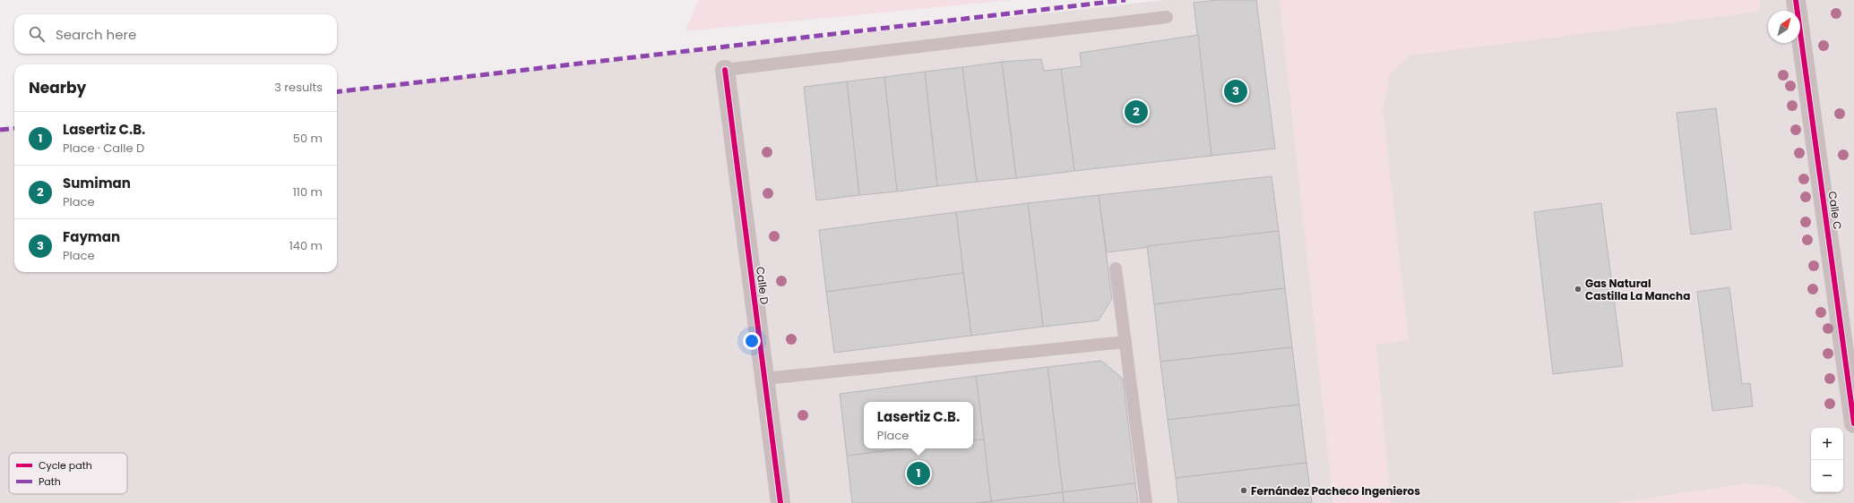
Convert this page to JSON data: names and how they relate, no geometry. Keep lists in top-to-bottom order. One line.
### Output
{"streets":{"street":["Calle C","Calle D"]},"places":["Gas Natural Castilla La Mancha","Fernández Pacheco Ingenieros"],"legend":["Cycle path","Path"],"north":"top right","page":{"search":"Search here","heading":["Nearby","3 results"],"pins":["3","2","1"],"list":[{"mark":"1","name":"Lasertiz C.B.","note":"Place · Calle D","value":"50 m"},{"mark":"2","name":"Sumiman","note":"Place","value":"110 m"},{"mark":"3","name":"Fayman","note":"Place","value":"140 m"}],"popup":["Lasertiz C.B.","Place"],"map_buttons":["+","−"]}}
